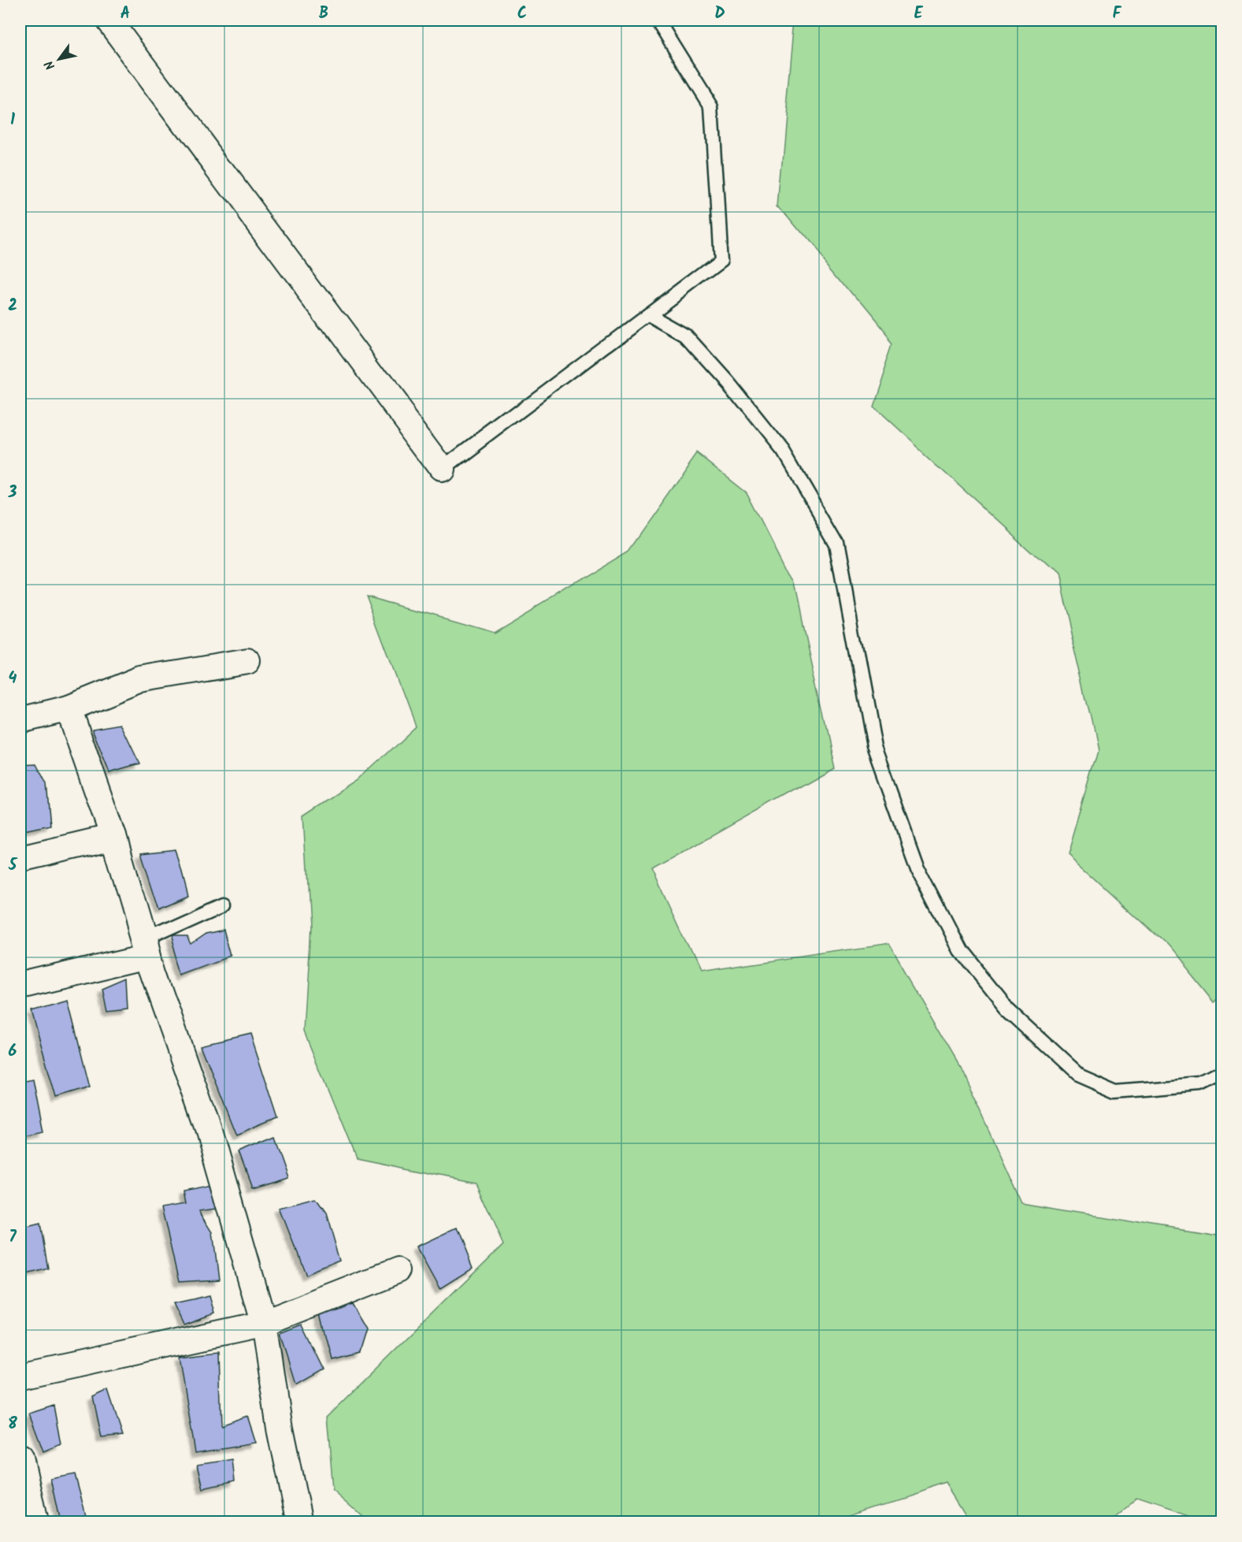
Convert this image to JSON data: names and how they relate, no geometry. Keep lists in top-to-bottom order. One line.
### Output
{"north":"bottom left","grid":{"columns":["A","B","C","D","E","F"],"rows":["1","2","3","4","5","6","7","8"]}}
